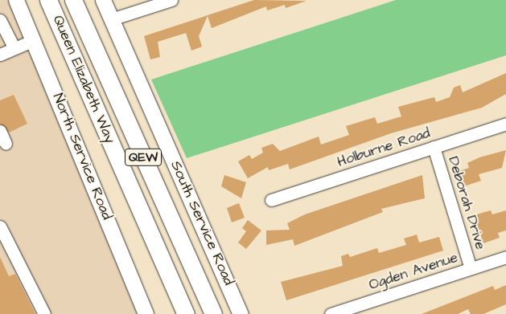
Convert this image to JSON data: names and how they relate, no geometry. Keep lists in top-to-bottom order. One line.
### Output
{"streets":{"highway":["Queen Elizabeth Way","QEW"],"main road":["North Service Road","South Service Road"],"street":["Holburne Road","Deborah Drive","Ogden Avenue"]},"crossings":[["Holburne Road","Deborah Drive"],["Deborah Drive","Ogden Avenue"]]}
